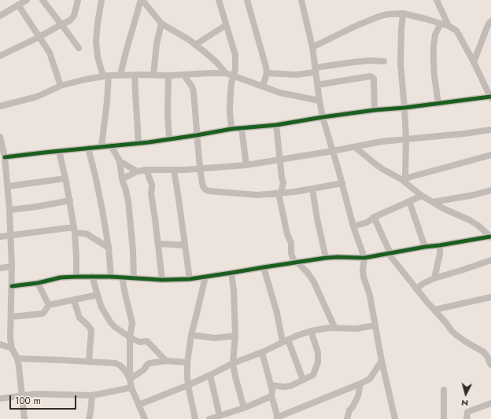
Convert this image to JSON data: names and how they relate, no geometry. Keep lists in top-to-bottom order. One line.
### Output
{"scale_bar":"100 m","north":"bottom"}
